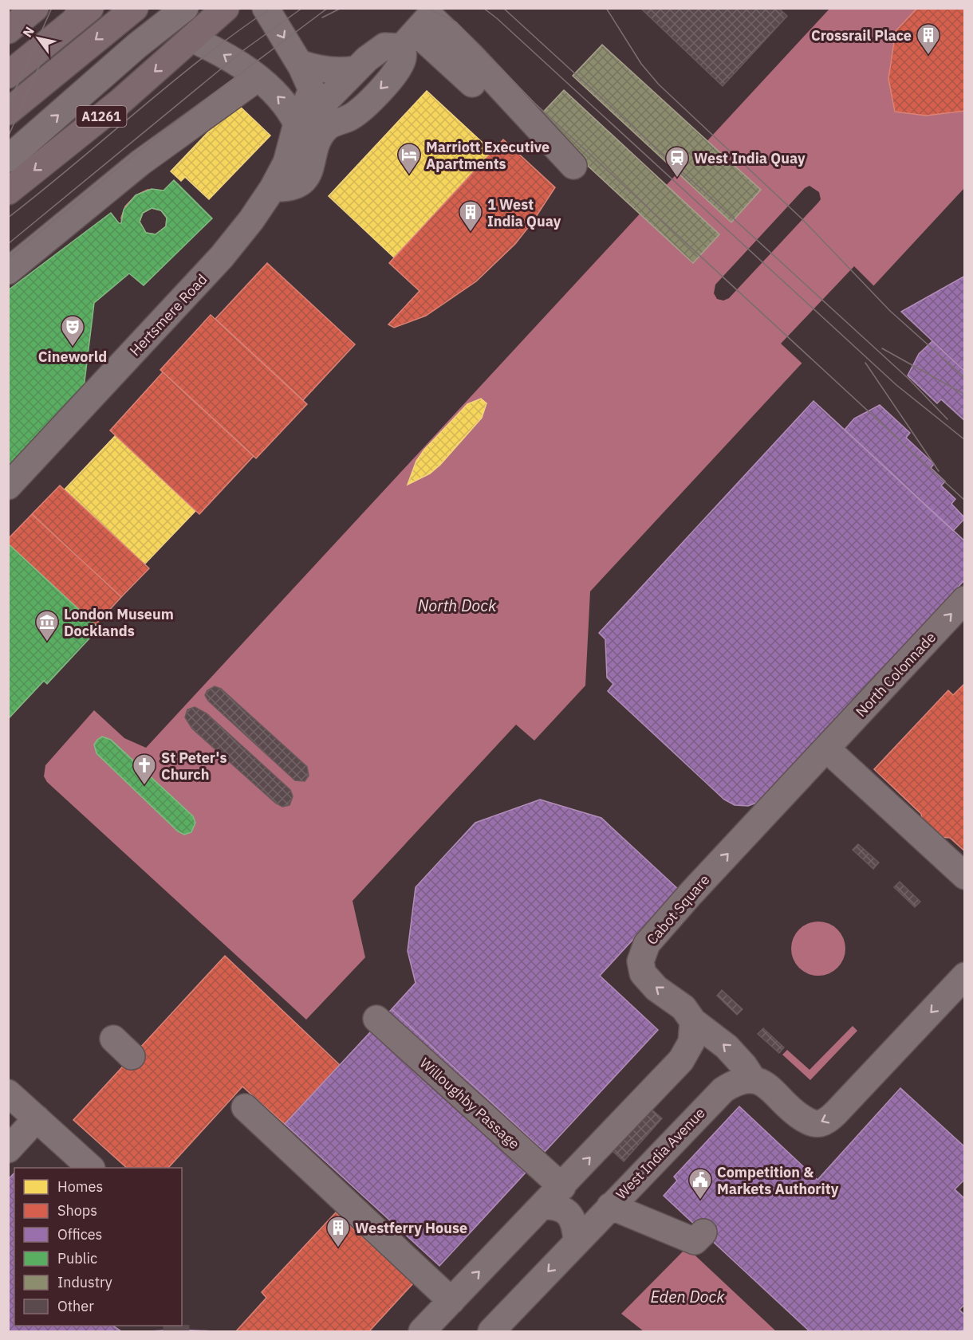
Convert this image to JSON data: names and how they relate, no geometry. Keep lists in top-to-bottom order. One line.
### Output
{"streets":{"highway":["A1261"],"street":["Hertsmere Road","North Colonnade","Cabot Square","Willoughby Passage","West India Avenue"]},"crossings":[["North Colonnade","Cabot Square"],["Cabot Square","West India Avenue"]],"one_way":["North Colonnade"],"water":["North Dock","Eden Dock"],"places":{"building":["Crossrail Place","1 West India Quay","Westferry House"],"hotel":["Marriott Executive Apartments"],"station":["West India Quay"],"theatre":["Cineworld"],"museum":["London Museum Docklands"],"church":["St Peter's Church"],"public building":["Competition & Markets Authority"]},"legend":["Homes","Shops","Offices","Public","Industry","Other"],"north":"top left"}
